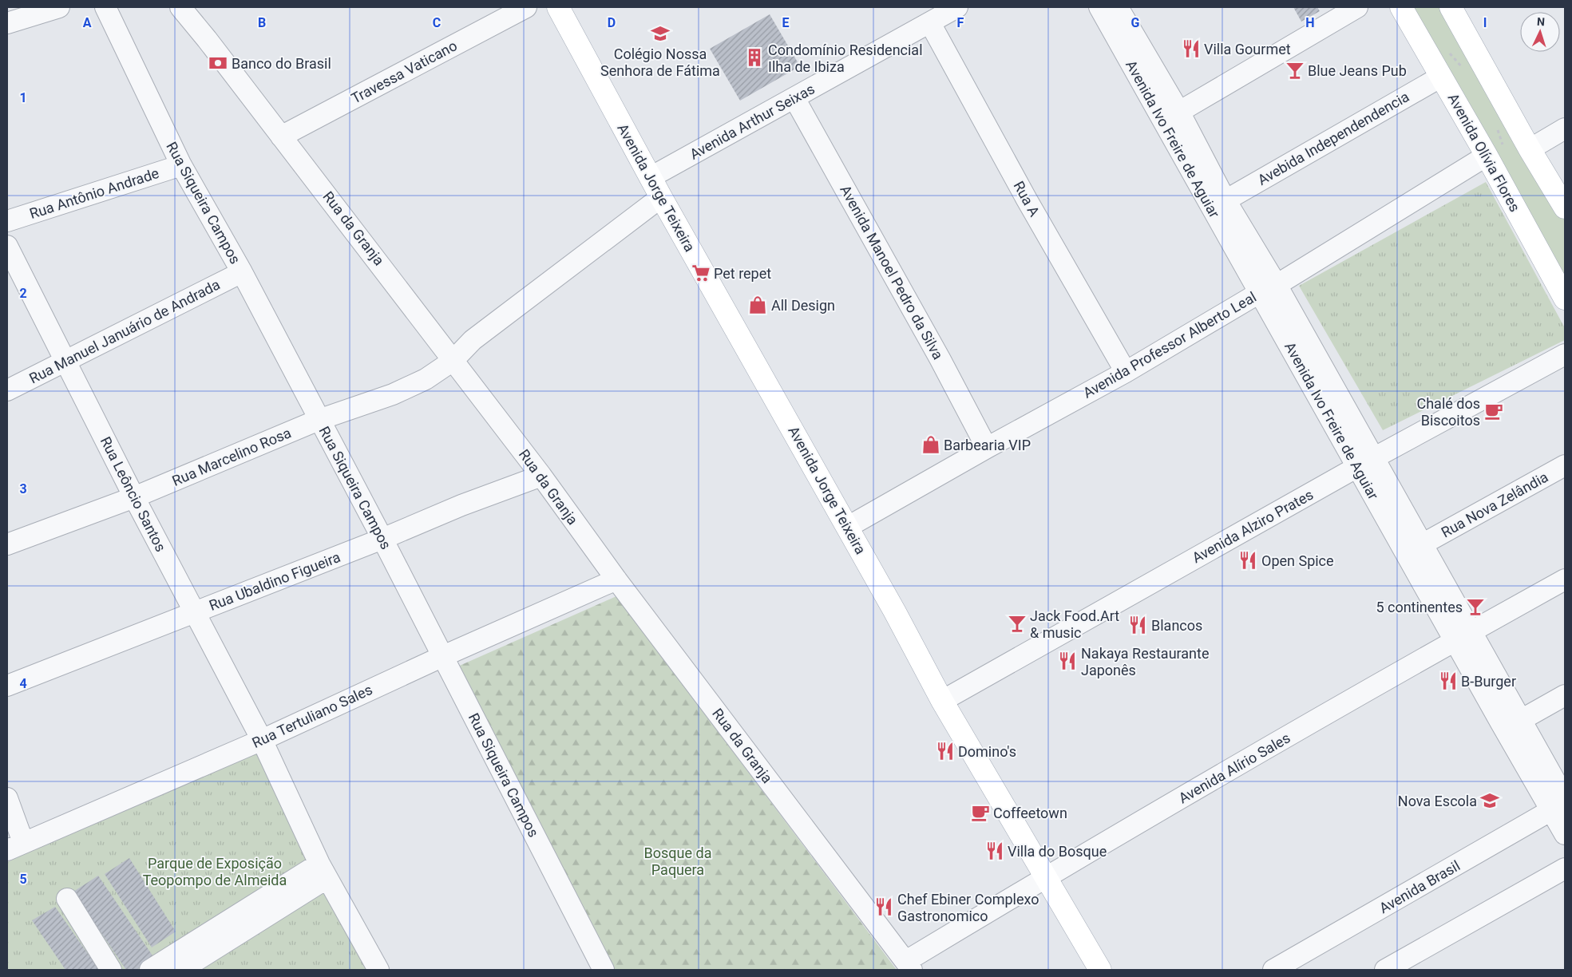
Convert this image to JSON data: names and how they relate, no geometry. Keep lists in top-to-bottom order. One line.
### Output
{"streets":{"main road":["Avenida Olívia Flores","Avenida Jorge Teixeira"],"street":["Travessa Vaticano","Avenida Arthur Seixas","Avebida Independendencia","Avenida Ivo Freire de Aguiar","Rua Antônio Andrade","Rua A","Rua Siqueira Campos","Rua da Granja","Avenida Manoel Pedro da Silva","Rua Manuel Januário de Andrada","Avenida Professor Alberto Leal","Rua Marcelino Rosa","Rua Leôncio Santos","Rua Nova Zelândia","Avenida Alziro Prates","Rua Ubaldino Figueira","Rua Tertuliano Sales","Avenida Alírio Sales","Avenida Brasil"]},"crossings":[["Travessa Vaticano","Rua da Granja"],["Avenida Arthur Seixas","Avenida Jorge Teixeira"],["Avenida Arthur Seixas","Rua A"],["Avenida Arthur Seixas","Avenida Manoel Pedro da Silva"],["Avebida Independendencia","Avenida Ivo Freire de Aguiar"],["Avebida Independendencia","Avenida Olívia Flores"],["Avenida Ivo Freire de Aguiar","Avenida Professor Alberto Leal"],["Avenida Ivo Freire de Aguiar","Rua Nova Zelândia"],["Avenida Ivo Freire de Aguiar","Avenida Alziro Prates"],["Avenida Ivo Freire de Aguiar","Avenida Alírio Sales"],["Avenida Ivo Freire de Aguiar","Avenida Brasil"],["Avenida Olívia Flores","Avenida Professor Alberto Leal"],["Avenida Jorge Teixeira","Avenida Professor Alberto Leal"],["Avenida Jorge Teixeira","Avenida Alziro Prates"],["Avenida Jorge Teixeira","Avenida Alírio Sales"],["Rua Antônio Andrade","Rua Siqueira Campos"],["Rua A","Avenida Professor Alberto Leal"],["Rua Siqueira Campos","Rua Manuel Januário de Andrada"],["Rua Siqueira Campos","Rua Marcelino Rosa"],["Rua Siqueira Campos","Rua Ubaldino Figueira"],["Rua Siqueira Campos","Rua Tertuliano Sales"],["Rua da Granja","Rua Marcelino Rosa"],["Rua da Granja","Rua Ubaldino Figueira"],["Rua da Granja","Rua Tertuliano Sales"],["Rua da Granja","Avenida Alírio Sales"],["Avenida Manoel Pedro da Silva","Avenida Professor Alberto Leal"],["Rua Manuel Januário de Andrada","Rua Leôncio Santos"],["Rua Marcelino Rosa","Rua Leôncio Santos"],["Rua Leôncio Santos","Rua Ubaldino Figueira"],["Rua Leôncio Santos","Rua Tertuliano Sales"]],"parks":["Bosque da Paquera","Parque de Exposição Teopompo de Almeida"],"places":{"school or university":["Colégio Nossa Senhora de Fátima","Nova Escola"],"restaurant":["Villa Gourmet","Open Spice","Blancos","Nakaya Restaurante Japonês","B-Burger","Domino's","Villa do Bosque","Chef Ebiner Complexo Gastronomico"],"building":["Condomínio Residencial Ilha de Ibiza"],"bank":["Banco do Brasil"],"bar":["Blue Jeans Pub","5 continentes","Jack Food.Art & music"],"supermarket":["Pet repet"],"shop":["All Design","Barbearia VIP"],"cafe":["Chalé dos Biscoitos","Coffeetown"]},"north":"top","grid":{"columns":["A","B","C","D","E","F","G","H","I"],"rows":["1","2","3","4","5"]}}
